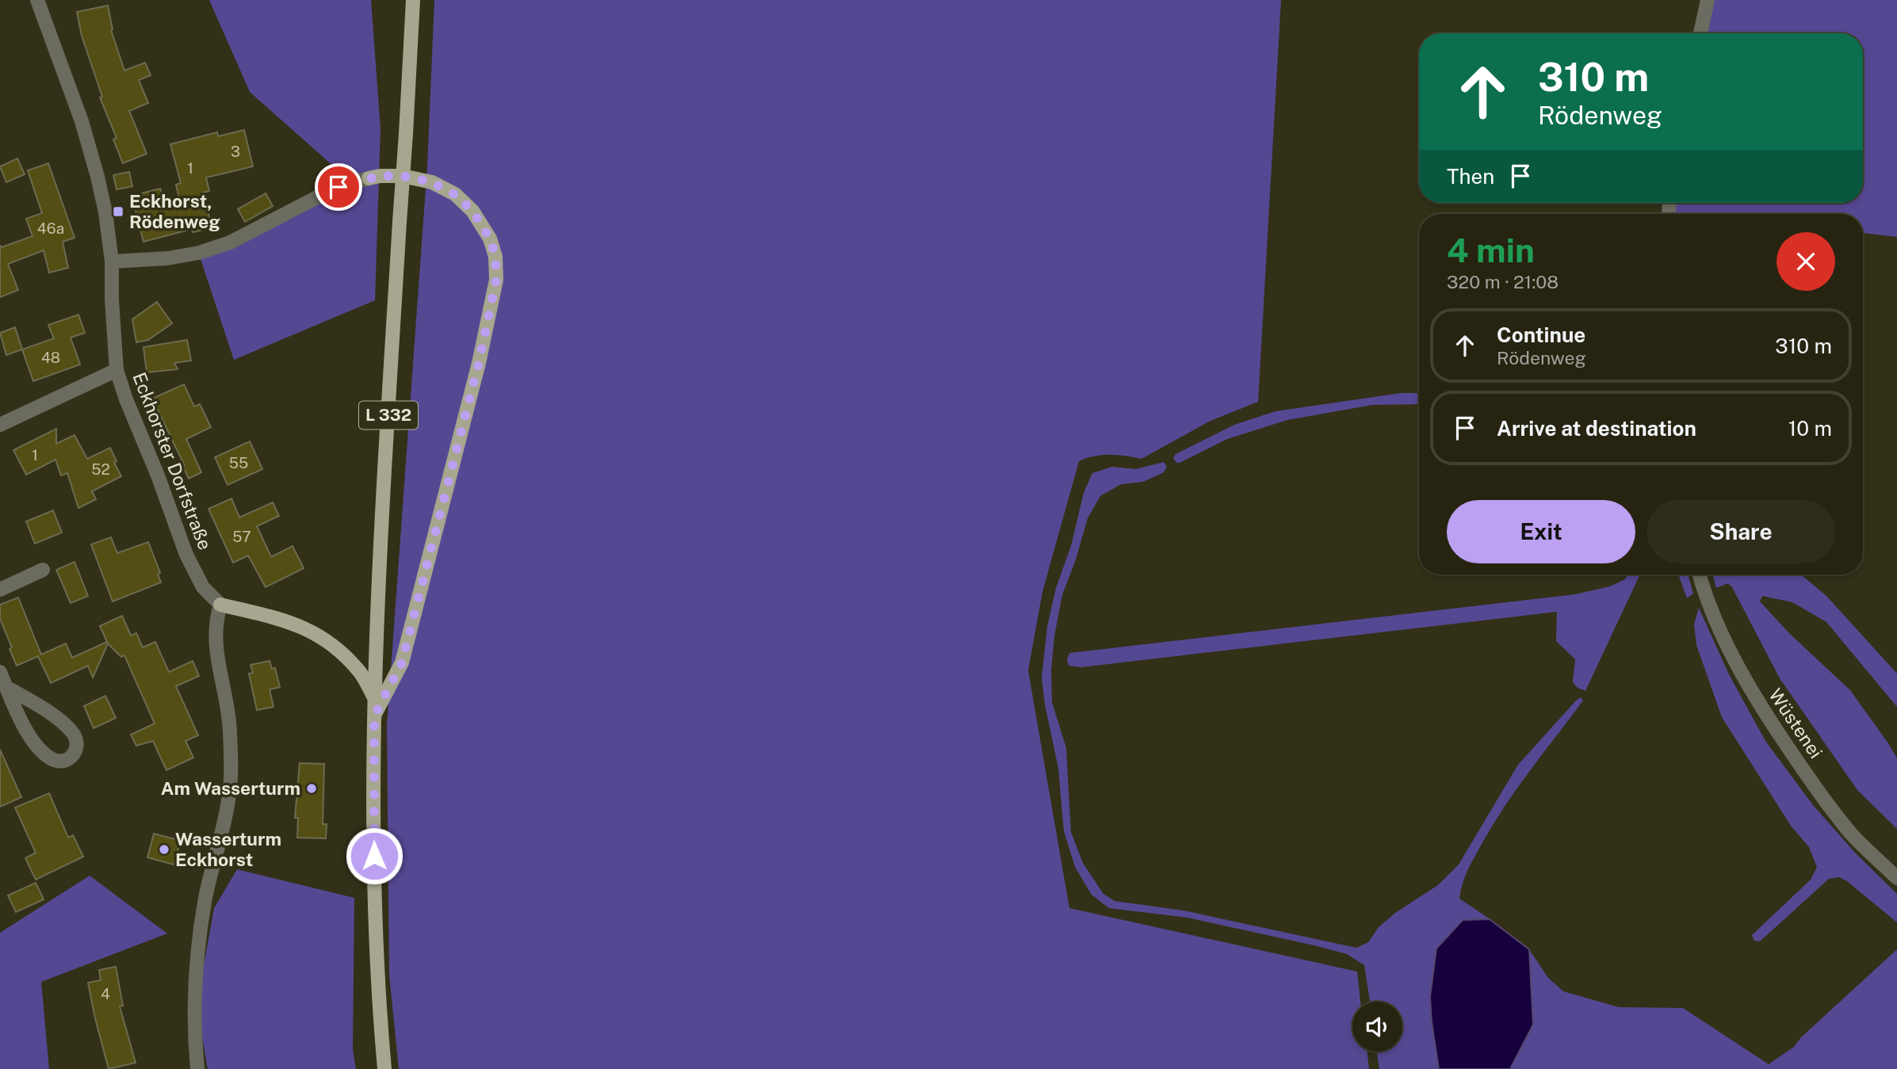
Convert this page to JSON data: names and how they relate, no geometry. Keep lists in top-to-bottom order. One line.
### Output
{"streets":{"main road":["L 332"],"street":["Eckhorster Dorfstraße","Wüstenei"]},"places":{"transit":["Eckhorst, Rödenweg"],"other":["Am Wasserturm","Wasserturm Eckhorst"]},"house_numbers":["3","1","46a","48","1","55","52","57","4"],"page":{"turn":["310 m","Rödenweg"],"then":"Then","heading":["4 min","320 m · 21:08"],"list":[{"name":"Continue","note":"Rödenweg","value":"310 m"},{"name":"Arrive at destination","value":"10 m"}],"buttons":["Exit","Share"]}}
